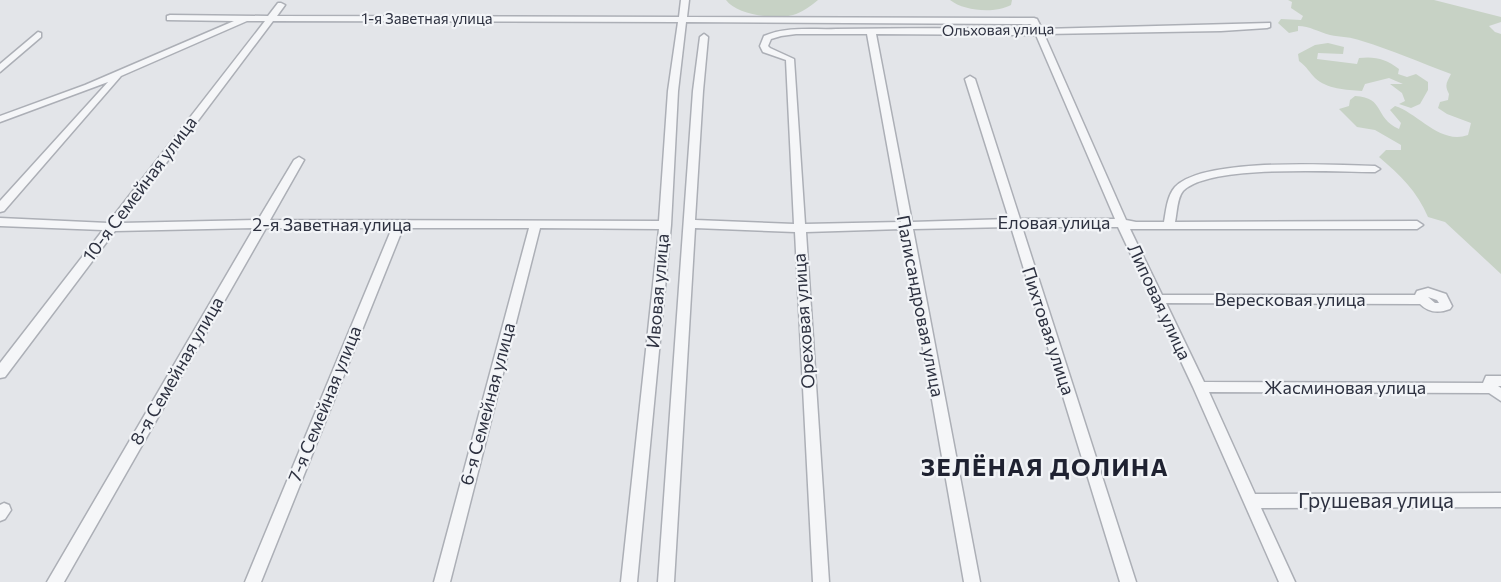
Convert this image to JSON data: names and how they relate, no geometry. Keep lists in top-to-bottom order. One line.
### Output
{"streets":{"street":["1-я Заветная улица","Ольховая улица","10-я Семейная улица","Еловая улица","2-я Заветная улица","Ивовая улица","Вересковая улица","Липовая улица","Палисандровая улица","Ореховая улица","Пихтовая улица","8-я Семейная улица","Жасминовая улица","7-я Семейная улица","6-я Семейная улица","Грушевая улица"]},"crossings":[["1-я Заветная улица","Ольховая улица"],["1-я Заветная улица","10-я Семейная улица"],["1-я Заветная улица","Ивовая улица"],["1-я Заветная улица","Липовая улица"],["Ольховая улица","Липовая улица"],["Ольховая улица","Палисандровая улица"],["Ольховая улица","Ореховая улица"],["10-я Семейная улица","2-я Заветная улица"],["Еловая улица","Ивовая улица"],["Еловая улица","Липовая улица"],["Еловая улица","Палисандровая улица"],["Еловая улица","Ореховая улица"],["Еловая улица","Пихтовая улица"],["2-я Заветная улица","Ивовая улица"],["2-я Заветная улица","8-я Семейная улица"],["2-я Заветная улица","7-я Семейная улица"],["2-я Заветная улица","6-я Семейная улица"],["Вересковая улица","Липовая улица"],["Липовая улица","Жасминовая улица"],["Липовая улица","Грушевая улица"]],"districts":["ЗЕЛЁНАЯ ДОЛИНА"]}
